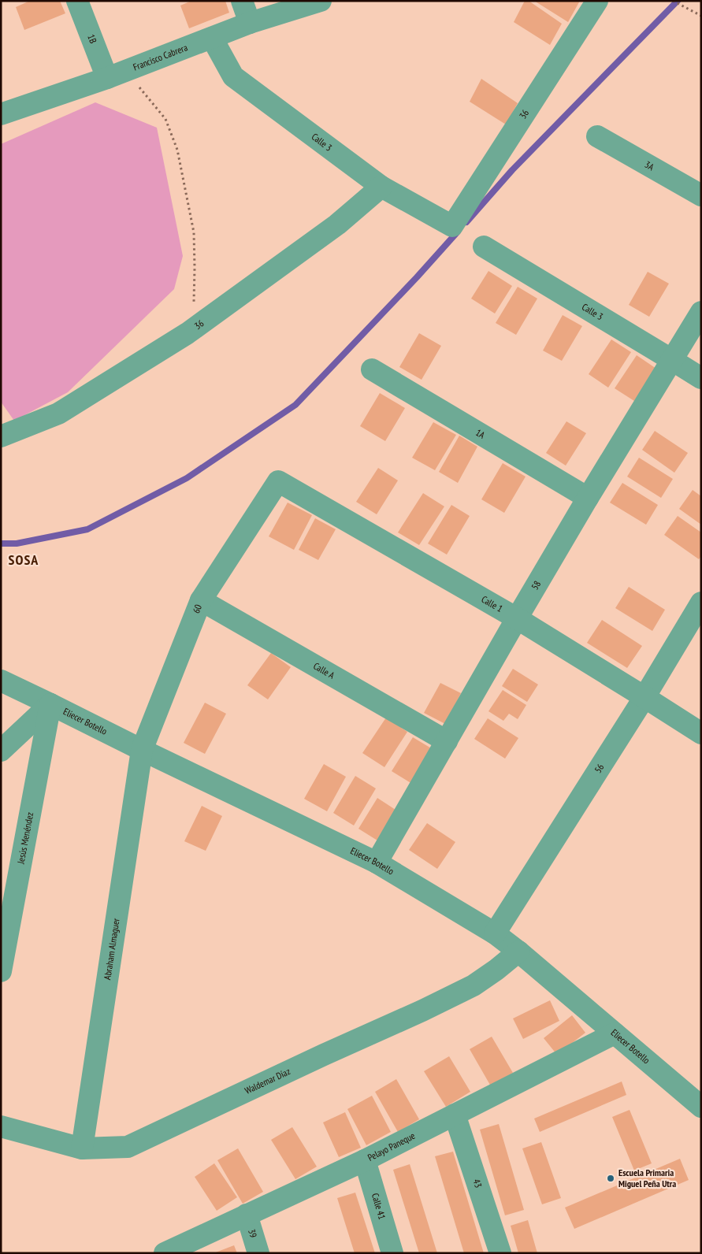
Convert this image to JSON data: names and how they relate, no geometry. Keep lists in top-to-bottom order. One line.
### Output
{"streets":{"street":["1B","Francisco Cabrera","36","Calle 3","3A","1A","58","Calle 1","60","Calle A","Eliecer Botello","56","Jesús Menéndez","Abraham Almaguer","Waldemar Díaz","Pelayo Paneque","43","Calle 41","39"]},"crossings":[["1B","Francisco Cabrera"],["Francisco Cabrera","Calle 3"],["36","Calle 3"],["Calle 3","58"],["1A","58"],["58","Calle 1"],["58","Calle A"],["58","Eliecer Botello"],["Calle 1","60"],["Calle 1","56"],["60","Calle A"],["60","Eliecer Botello"],["60","Abraham Almaguer"],["Eliecer Botello","56"],["Eliecer Botello","Jesús Menéndez"],["Eliecer Botello","Abraham Almaguer"],["Eliecer Botello","Waldemar Díaz"],["Eliecer Botello","Pelayo Paneque"],["Abraham Almaguer","Waldemar Díaz"],["Pelayo Paneque","43"],["Pelayo Paneque","Calle 41"],["Pelayo Paneque","39"]],"districts":["SOSA"],"places":["Escuela Primaria Miguel Peña Utra"]}
